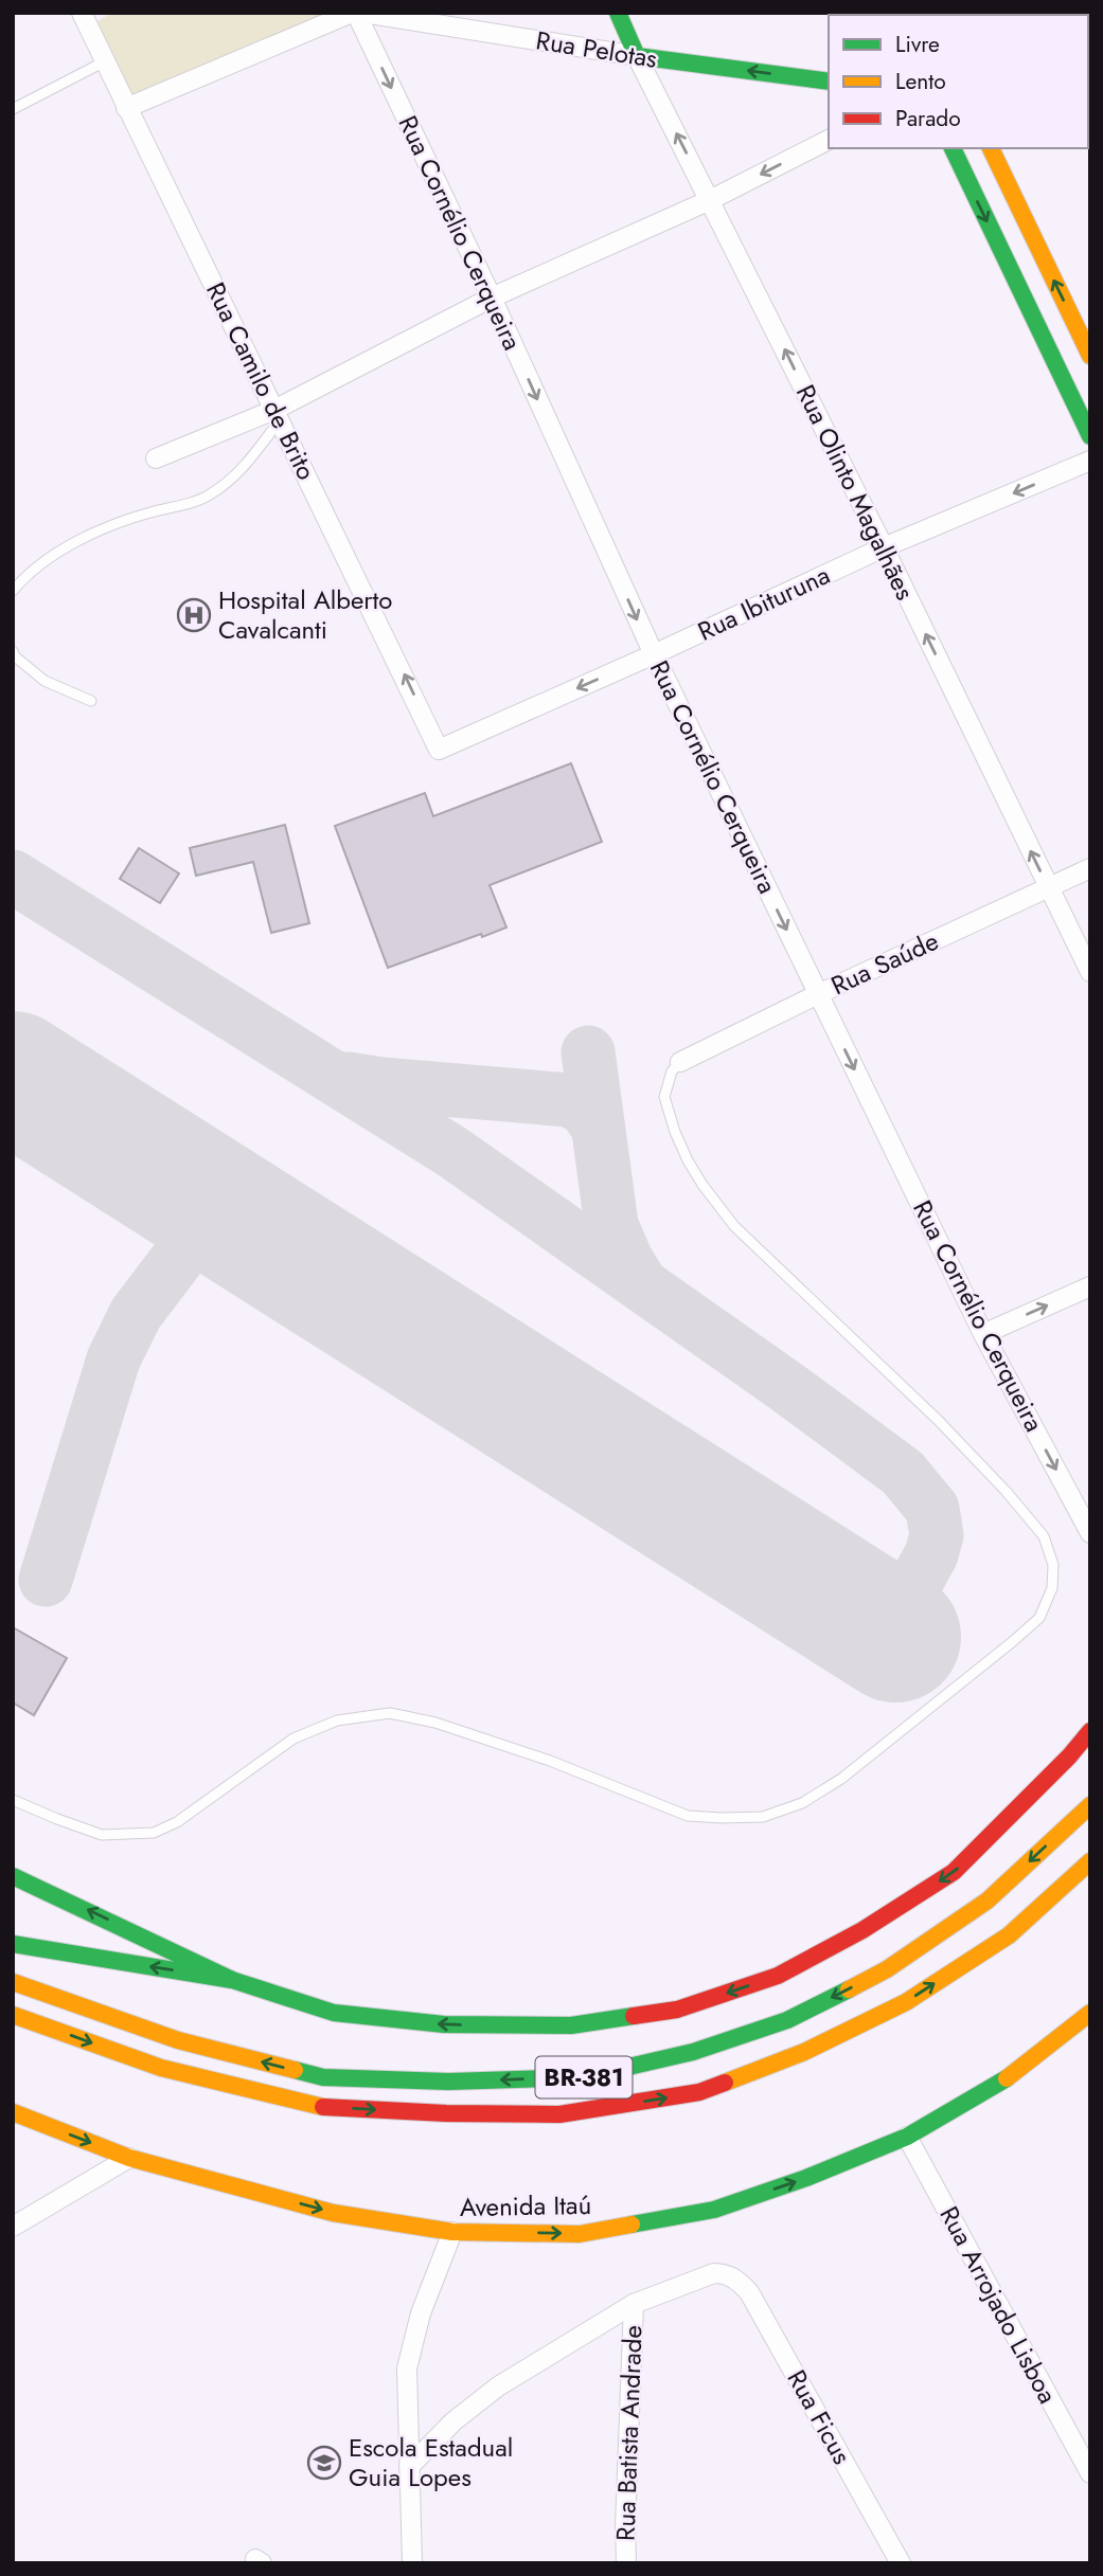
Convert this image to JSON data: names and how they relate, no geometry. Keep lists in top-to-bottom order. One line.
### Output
{"streets":{"main road":["Rua Pelotas","Rua Olinto Magalhães","BR-381","Avenida Itaú"],"street":["Rua Cornélio Cerqueira","Rua Camilo de Brito","Rua Ibituruna","Rua Saúde","Rua Arrojado Lisboa","Rua Ficus","Rua Batista Andrade"]},"crossings":[["Rua Pelotas","Rua Olinto Magalhães"],["Rua Cornélio Cerqueira","Rua Ibituruna"],["Rua Cornélio Cerqueira","Rua Saúde"],["Rua Camilo de Brito","Rua Ibituruna"],["Rua Olinto Magalhães","Rua Ibituruna"],["Rua Olinto Magalhães","Rua Saúde"],["Avenida Itaú","Rua Arrojado Lisboa"],["Rua Ficus","Rua Batista Andrade"]],"one_way":["Rua Pelotas","Rua Cornélio Cerqueira","Rua Camilo de Brito","Rua Olinto Magalhães","Rua Ibituruna"],"places":{"hospital":["Hospital Alberto Cavalcanti"],"school or university":["Escola Estadual Guia Lopes"]},"legend":["Livre","Lento","Parado"]}
